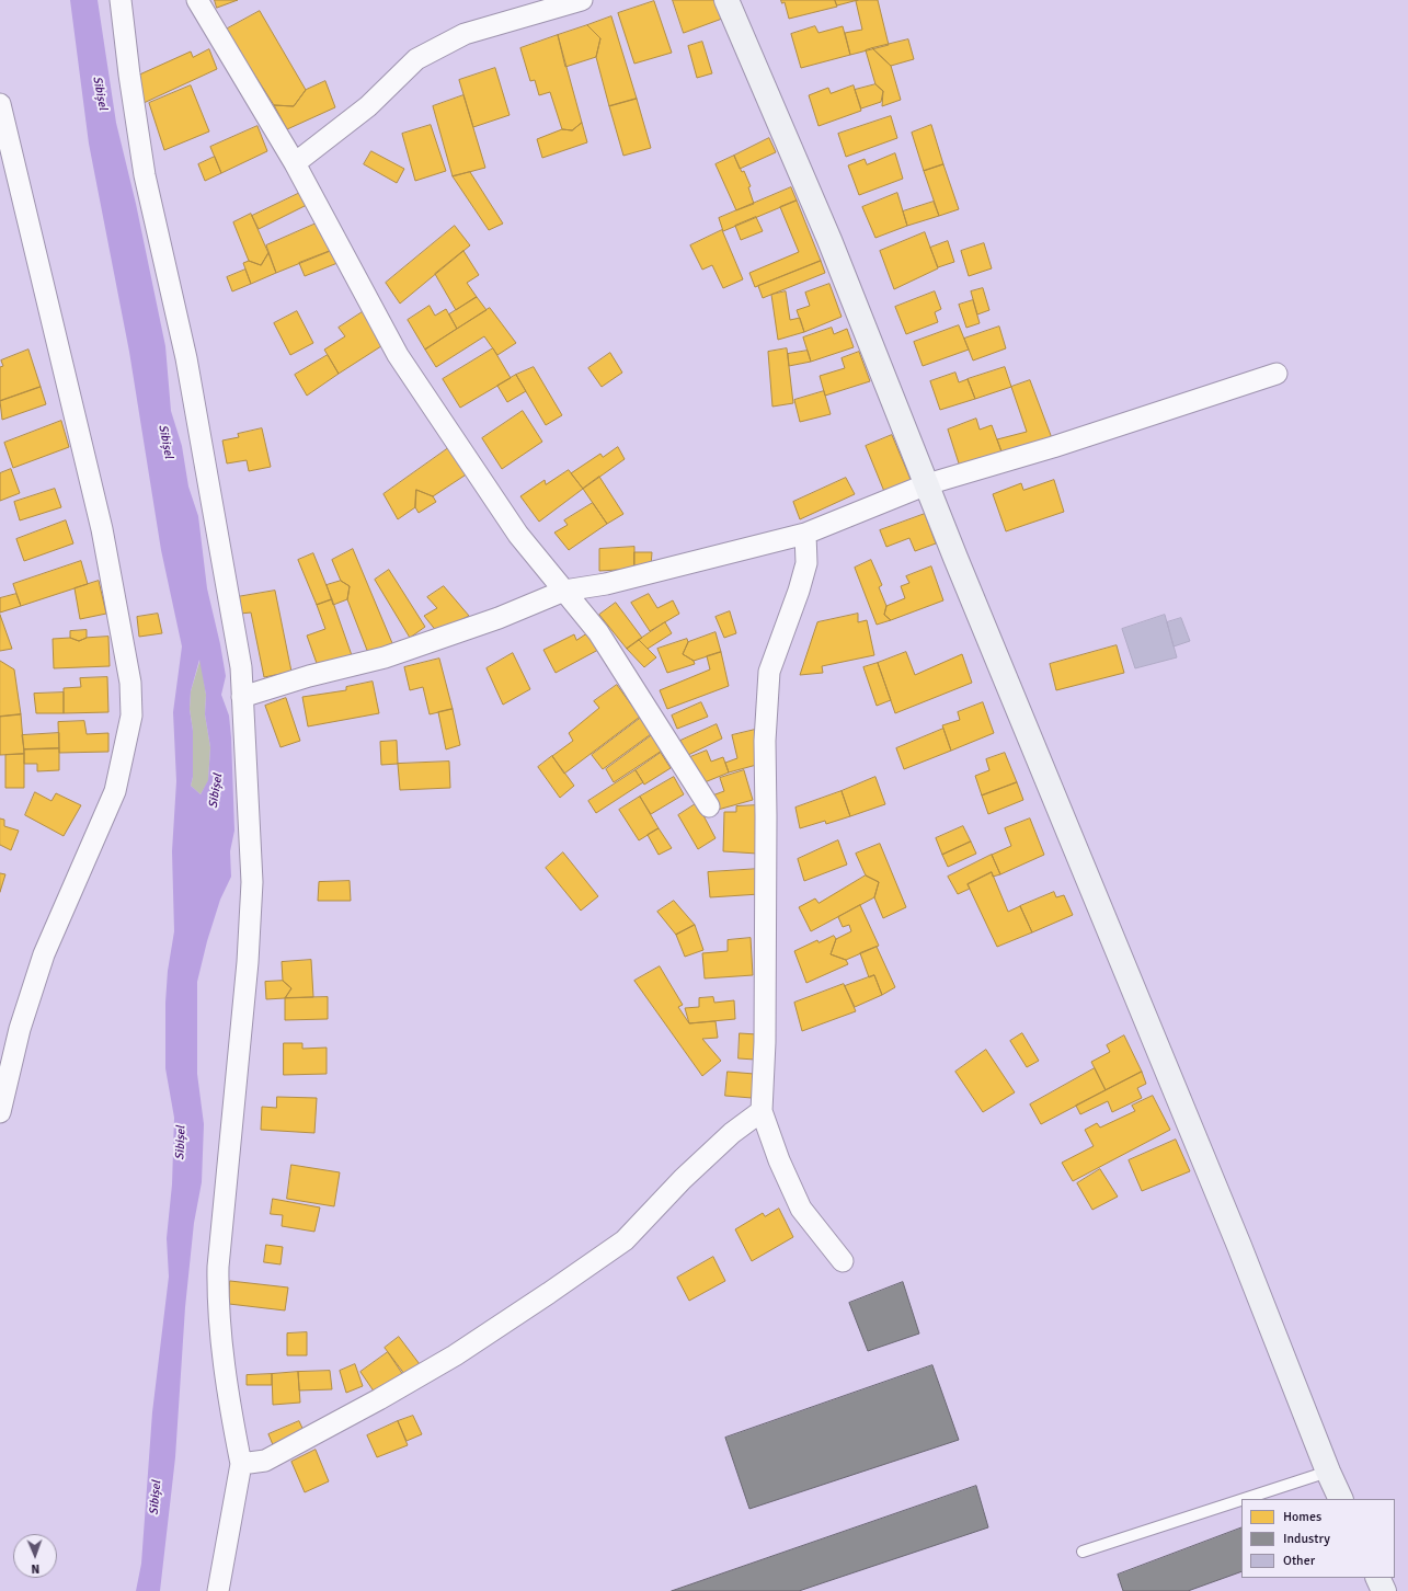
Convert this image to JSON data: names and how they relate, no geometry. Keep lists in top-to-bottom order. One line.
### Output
{"water":["Sibișel"],"legend":["Homes","Industry","Other"],"north":"bottom"}
